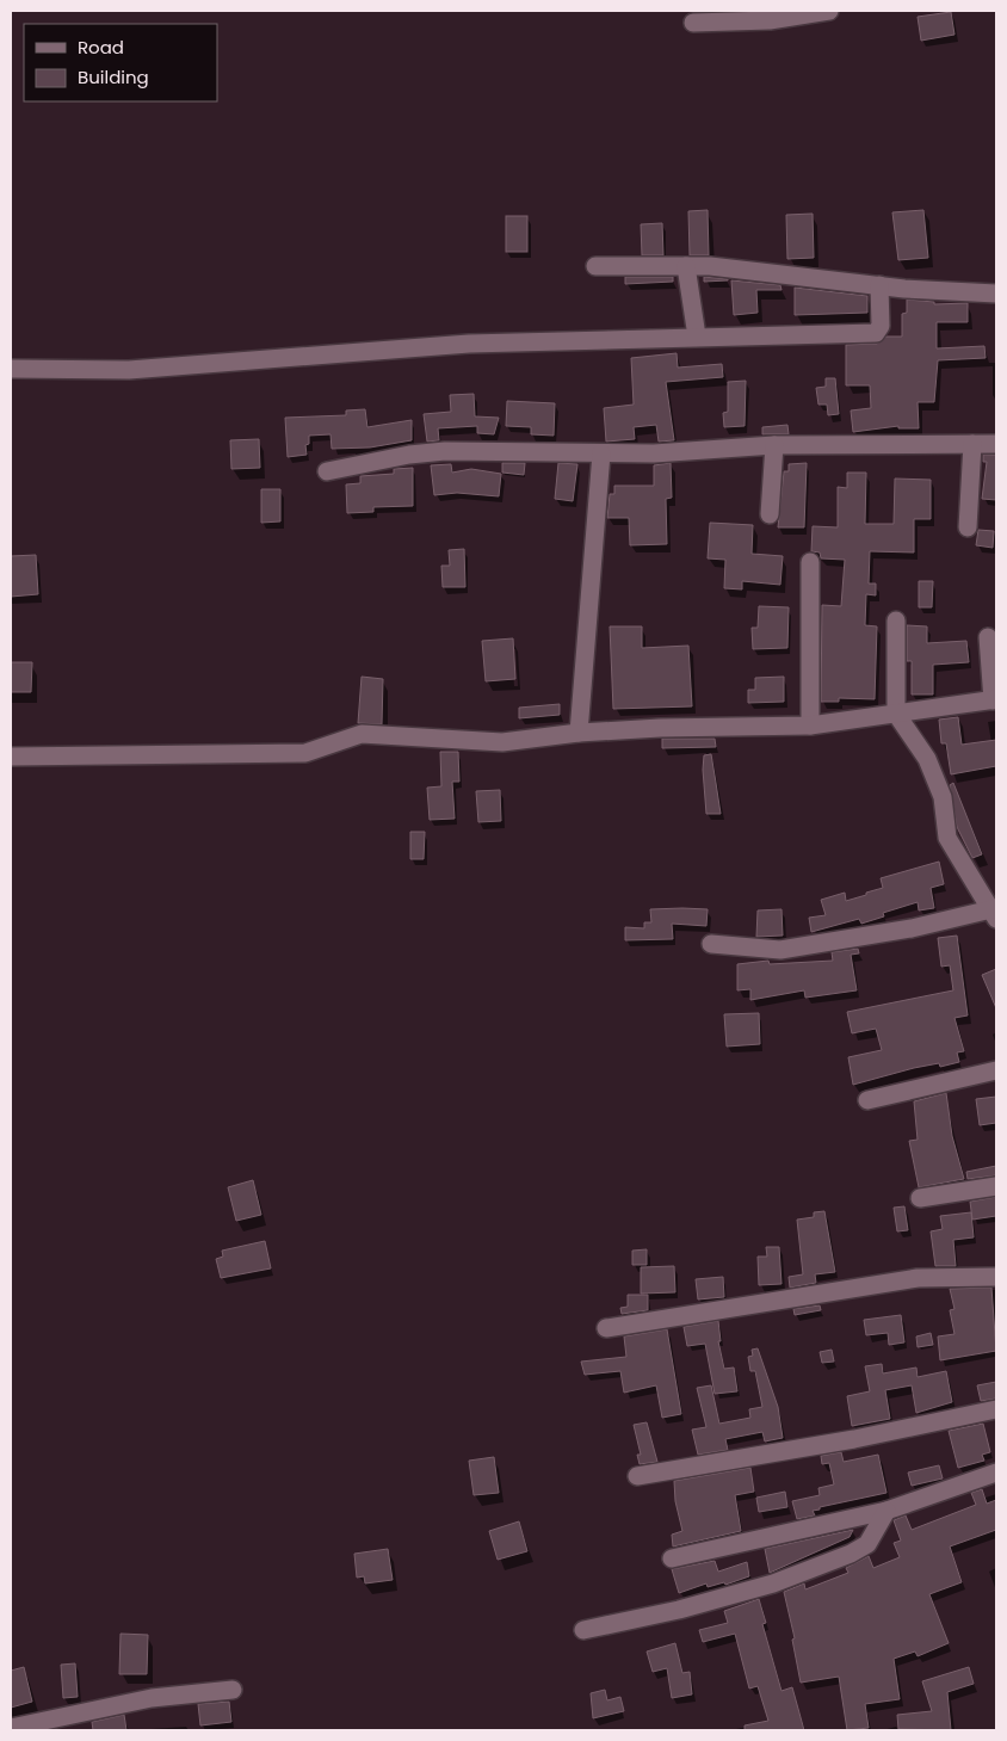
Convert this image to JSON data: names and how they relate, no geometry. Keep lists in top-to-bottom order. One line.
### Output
{"legend":["Road","Building"]}
